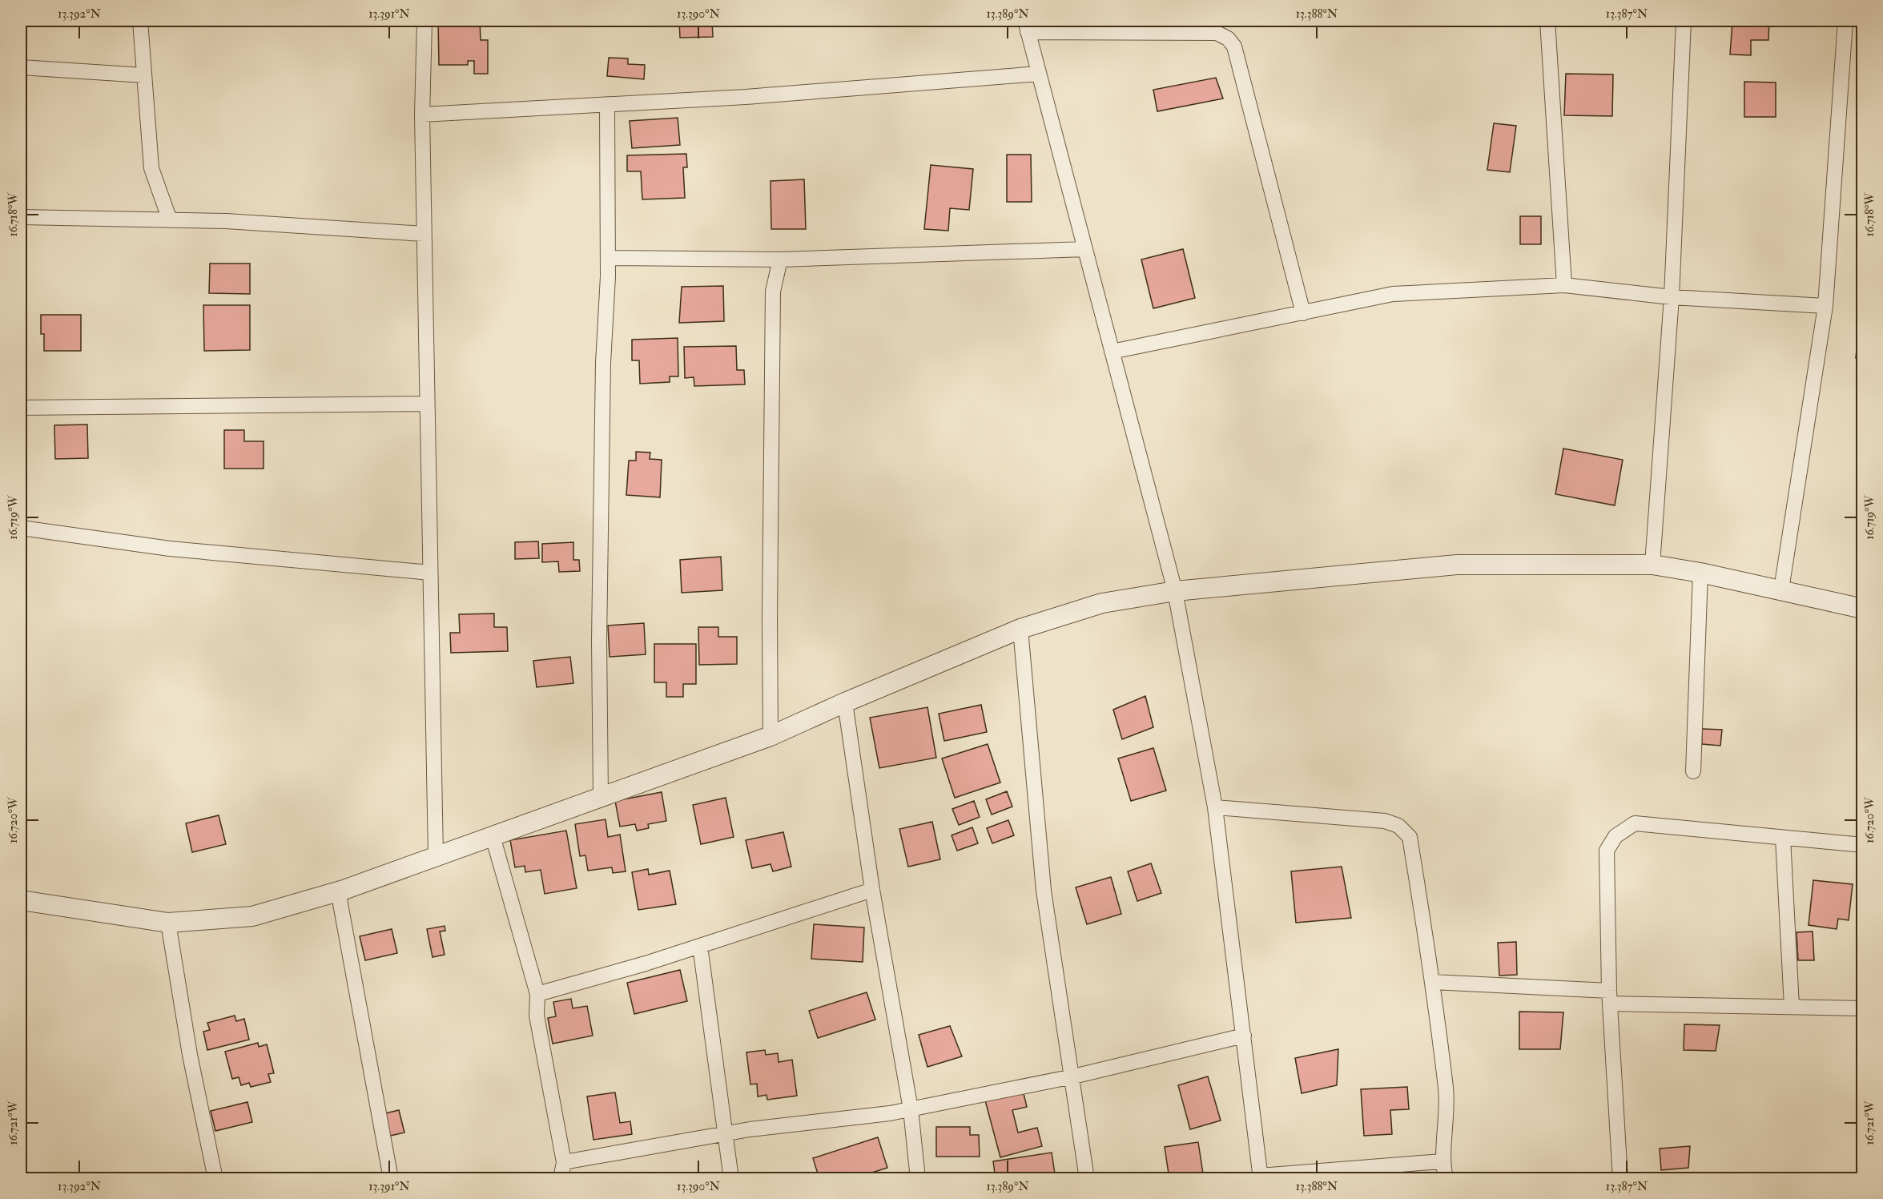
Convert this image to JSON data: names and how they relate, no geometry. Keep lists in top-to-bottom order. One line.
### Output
{"coordinates":["13.392°N","13.391°N","13.390°N","13.389°N","13.388°N","13.387°N","16.718°W","16.719°W","16.720°W","16.721°W"]}
